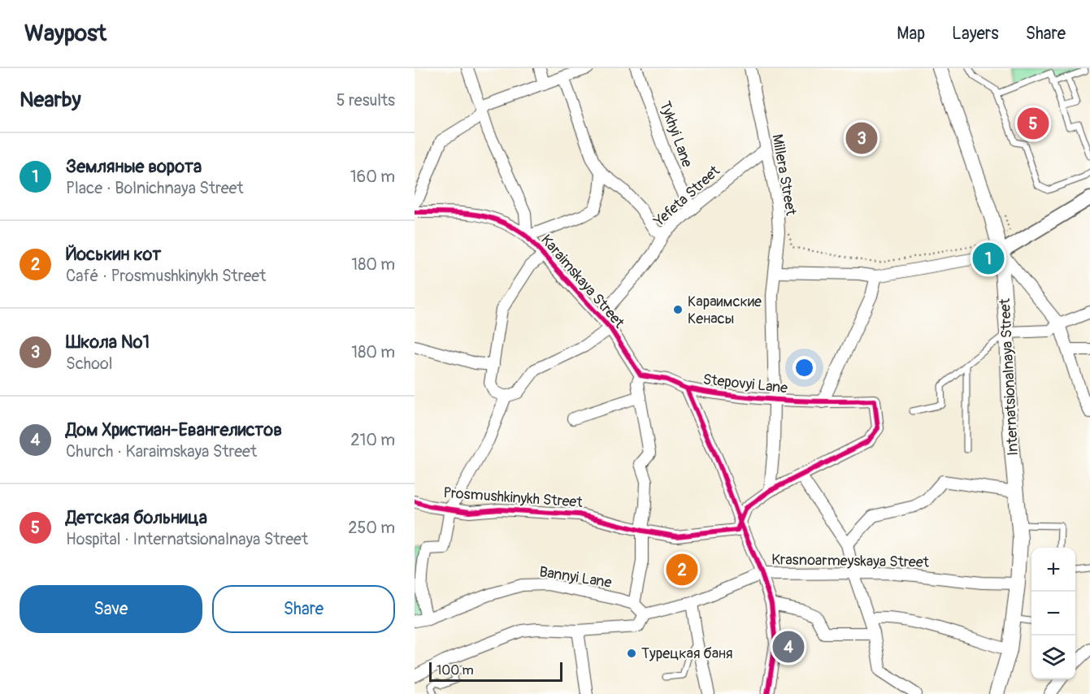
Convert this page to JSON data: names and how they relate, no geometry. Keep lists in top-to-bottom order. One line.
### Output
{"streets":{"main road":["Internatsionalnaya Street"],"street":["Tykhyi Lane","Millera Street","Yefeta Street","Karaimskaya Street","Stepovyi Lane","Prosmushkinykh Street","Krasnoarmeyskaya Street","Bannyi Lane"]},"crossings":[["Tykhyi Lane","Yefeta Street"],["Millera Street","Yefeta Street"],["Millera Street","Stepovyi Lane"],["Millera Street","Prosmushkinykh Street"],["Yefeta Street","Karaimskaya Street"],["Internatsionalnaya Street","Krasnoarmeyskaya Street"],["Stepovyi Lane","Prosmushkinykh Street"]],"places":["Караимские Кенасы","Турецкая баня"],"scale_bar":"100 m","page":{"header":"Waypost","nav":["Map","Layers","Share"],"heading":["Nearby","5 results"],"pins":["5","3","1","2","4"],"list":[{"mark":"1","name":"Земляные ворота","note":"Place · Bolnichnaya Street","value":"160 m"},{"mark":"2","name":"Йоськин кот","note":"Café · Prosmushkinykh Street","value":"180 m"},{"mark":"3","name":"Школа №1","note":"School","value":"180 m"},{"mark":"4","name":"Дом Христиан-Евангелистов","note":"Church · Karaimskaya Street","value":"210 m"},{"mark":"5","name":"Детская больница","note":"Hospital · Internatsionalnaya Street","value":"250 m"}],"map_buttons":["+","−"],"buttons":["Save","Share"],"scale":"100 m"}}
